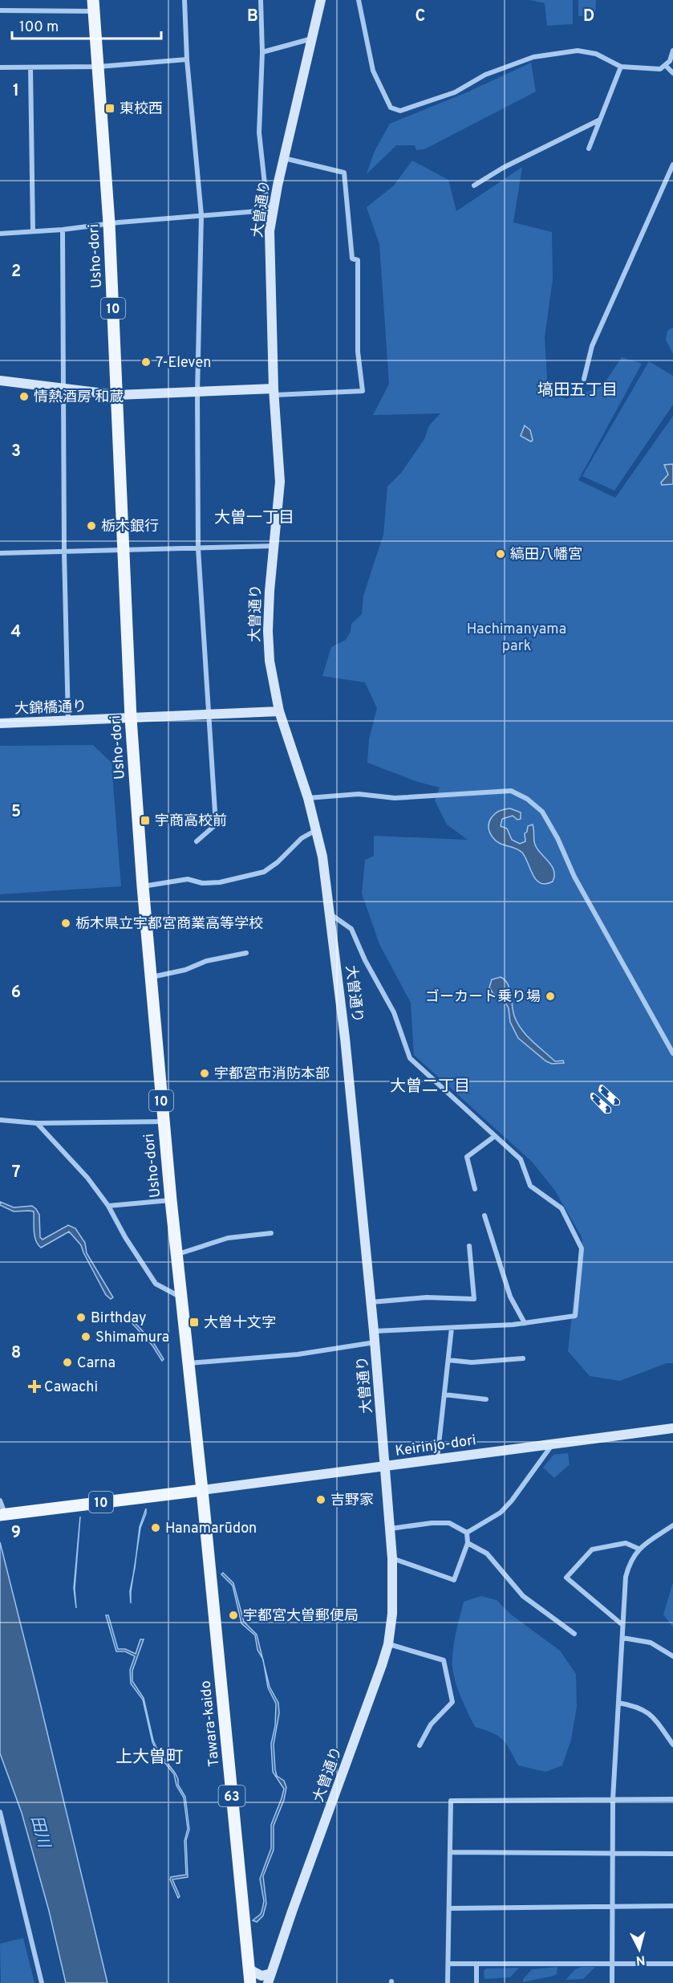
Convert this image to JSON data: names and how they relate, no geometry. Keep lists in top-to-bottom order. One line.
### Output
{"streets":{"main road":["Usho-dori","10","Tawara-kaido","63"],"street":["大曽通り","大錦橋通り","Keirinjo-dori"]},"crossings":[["大曽通り","大錦橋通り"],["大曽通り","Keirinjo-dori"],["Usho-dori","10"],["Usho-dori","大錦橋通り"],["Usho-dori","Keirinjo-dori"],["Usho-dori","Tawara-kaido"],["10","Keirinjo-dori"],["10","Tawara-kaido"],["Keirinjo-dori","Tawara-kaido"]],"districts":["塙田五丁目","大曽一丁目","大曽二丁目","上大曽町"],"water":["田川"],"parks":["Hachimanyama park"],"places":{"transit":["東校西","宇商高校前","大曽十文字"],"other":["7-Eleven","情熱酒房 和蔵","栃木銀行","縞田八幡宮","栃木県立宇都宮商業高等学校","ゴーカート乗り場","宇都宮市消防本部","Birthday","Shimamura","Carna","吉野家","Hanamarūdon","宇都宮大曽郵便局"],"health":["Cawachi"]},"scale_bar":"100 m","north":"bottom","grid":{"columns":["B","C","D"],"rows":["1","2","3","4","5","6","7","8","9"]}}
